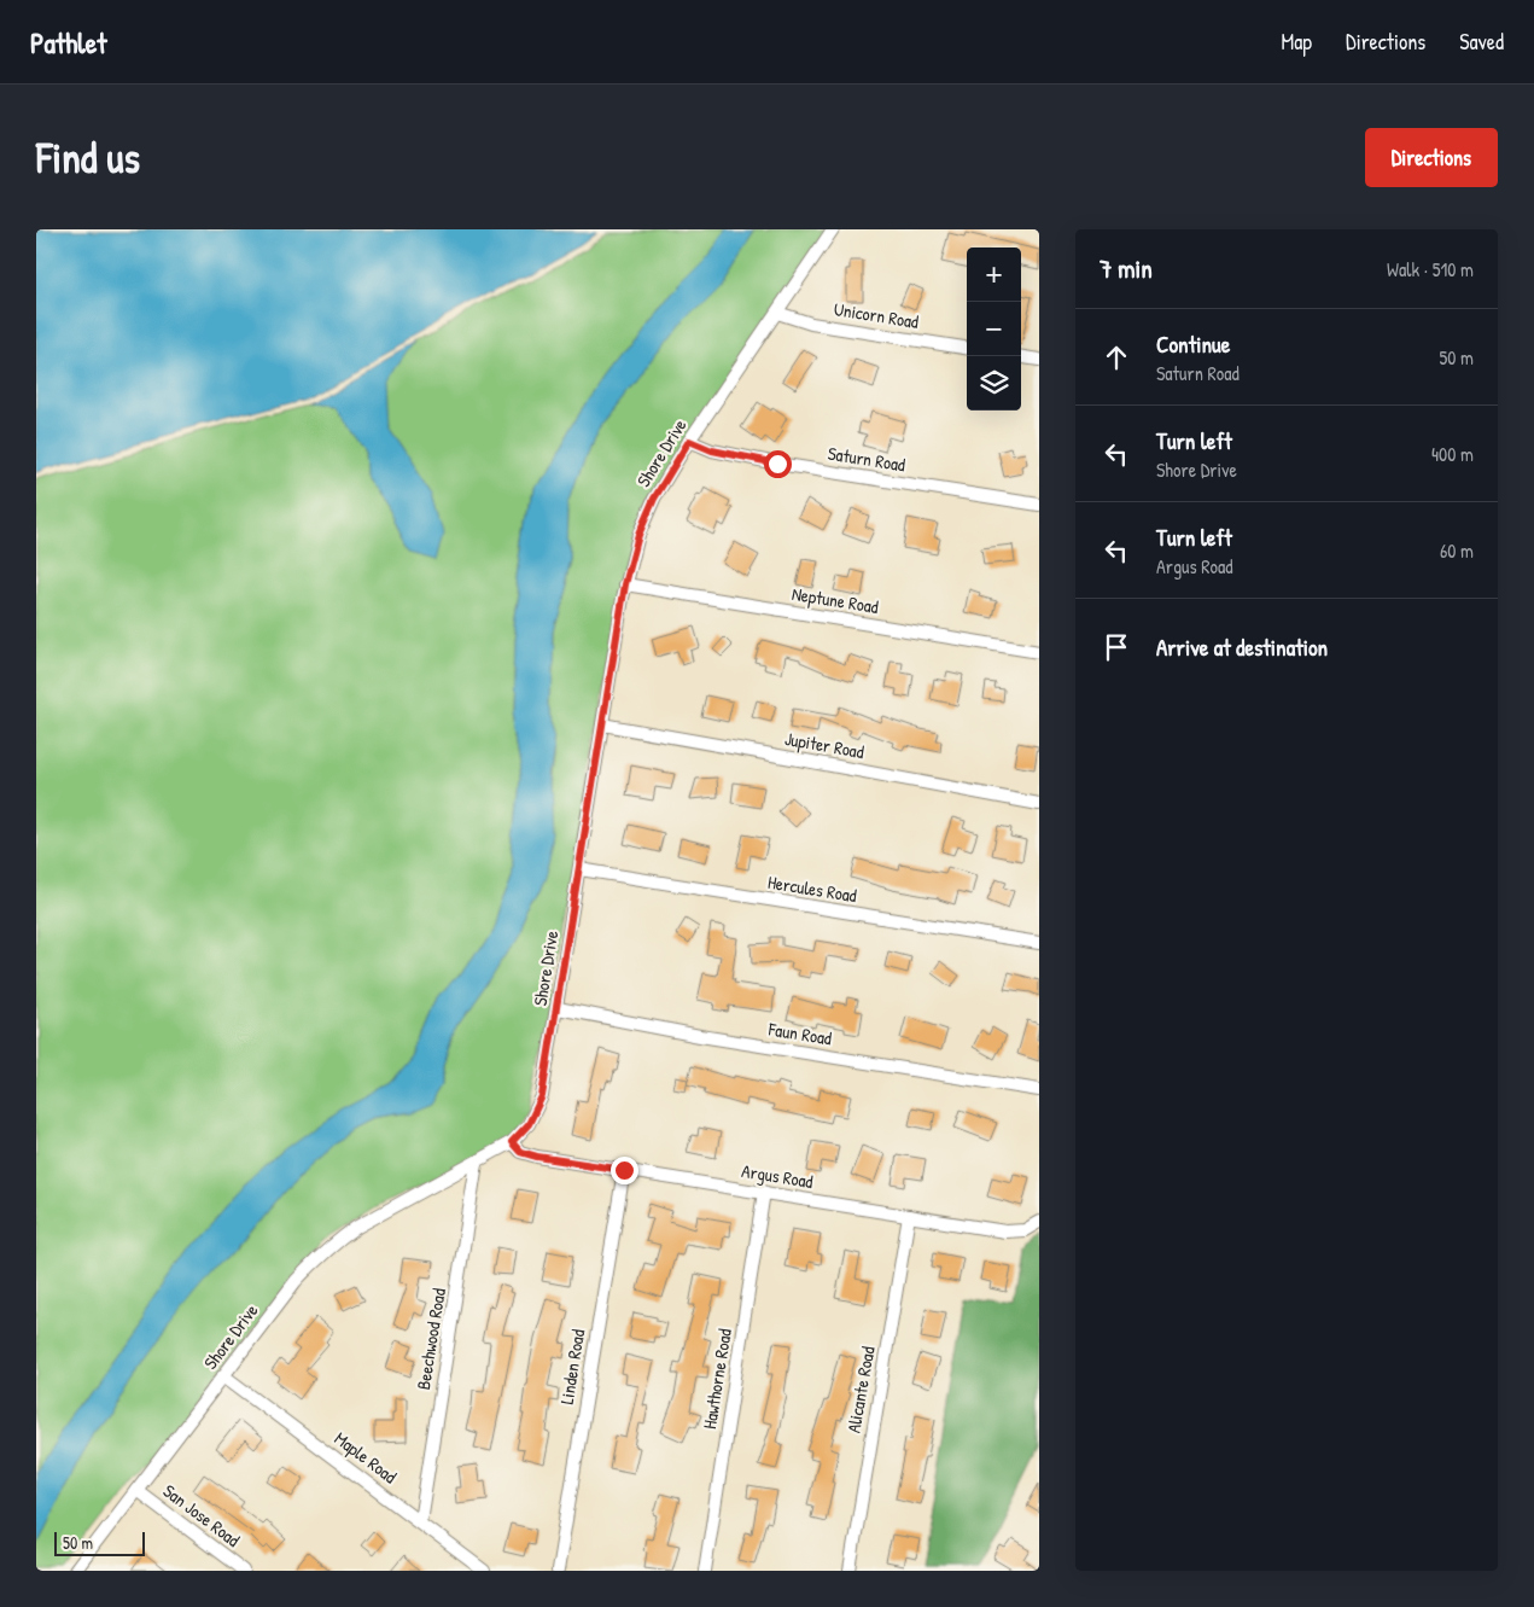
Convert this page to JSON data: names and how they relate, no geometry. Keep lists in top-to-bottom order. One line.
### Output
{"streets":{"street":["Unicorn Road","Shore Drive","Saturn Road","Neptune Road","Jupiter Road","Hercules Road","Faun Road","Argus Road","Beechwood Road","Linden Road","Hawthorne Road","Alicante Road","Maple Road","San Jose Road"]},"crossings":[["Unicorn Road","Shore Drive"],["Shore Drive","Saturn Road"],["Shore Drive","Neptune Road"],["Shore Drive","Jupiter Road"],["Shore Drive","Hercules Road"],["Shore Drive","Faun Road"],["Shore Drive","Argus Road"],["Shore Drive","Beechwood Road"],["Shore Drive","Maple Road"],["Shore Drive","San Jose Road"],["Argus Road","Linden Road"],["Argus Road","Hawthorne Road"],["Argus Road","Alicante Road"],["Beechwood Road","Maple Road"]],"scale_bar":"50 m","page":{"header":"Pathlet","nav":["Map","Directions","Saved"],"buttons":"Directions","title":"Find us","heading":["7 min","Walk · 510 m"],"map_buttons":["+","−"],"list":[["Continue","Saturn Road","50 m"],["Turn left","Shore Drive","400 m"],["Turn left","Argus Road","60 m"],"Arrive at destination"],"scale":"50 m"}}
